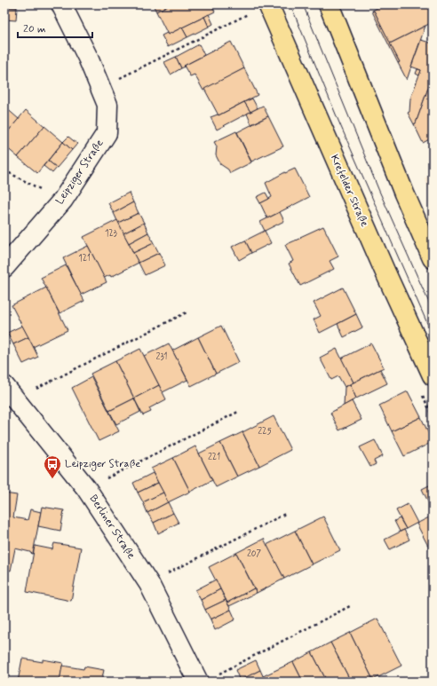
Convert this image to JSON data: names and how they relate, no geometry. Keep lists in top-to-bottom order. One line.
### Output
{"streets":{"main road":["Krefelder Straße"],"street":["Leipziger Straße","Berliner Straße"]},"places":{"bus stop":["Leipziger Straße"]},"house_numbers":["123","121","231","225","221","207"],"scale_bar":"20 m"}
